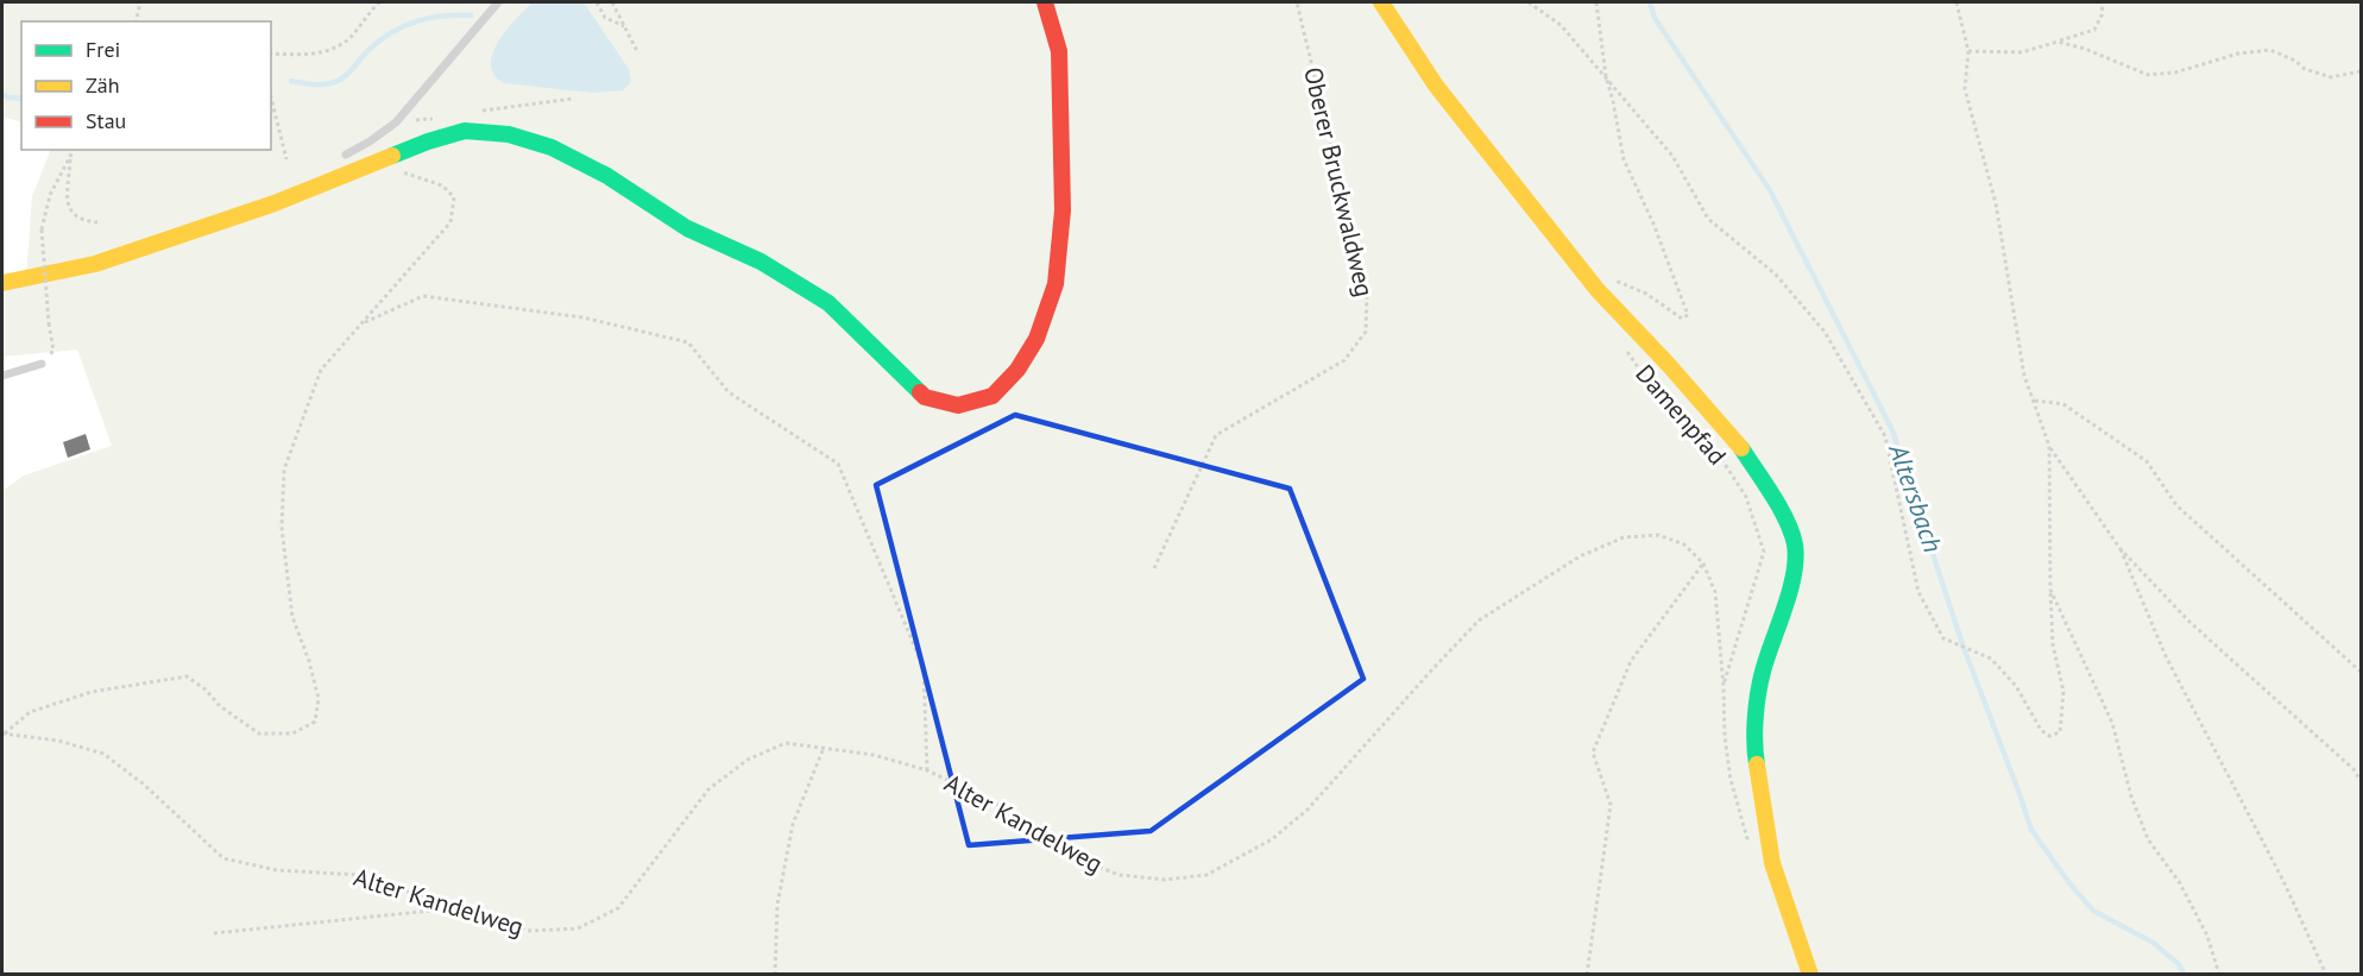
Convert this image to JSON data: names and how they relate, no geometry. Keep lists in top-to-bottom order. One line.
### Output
{"streets":{"path":["Oberer Bruckwaldweg","Damenpfad","Alter Kandelweg"]},"crossings":[["Damenpfad","Alter Kandelweg"]],"water":["Altersbach"],"legend":["Frei","Zäh","Stau"]}
